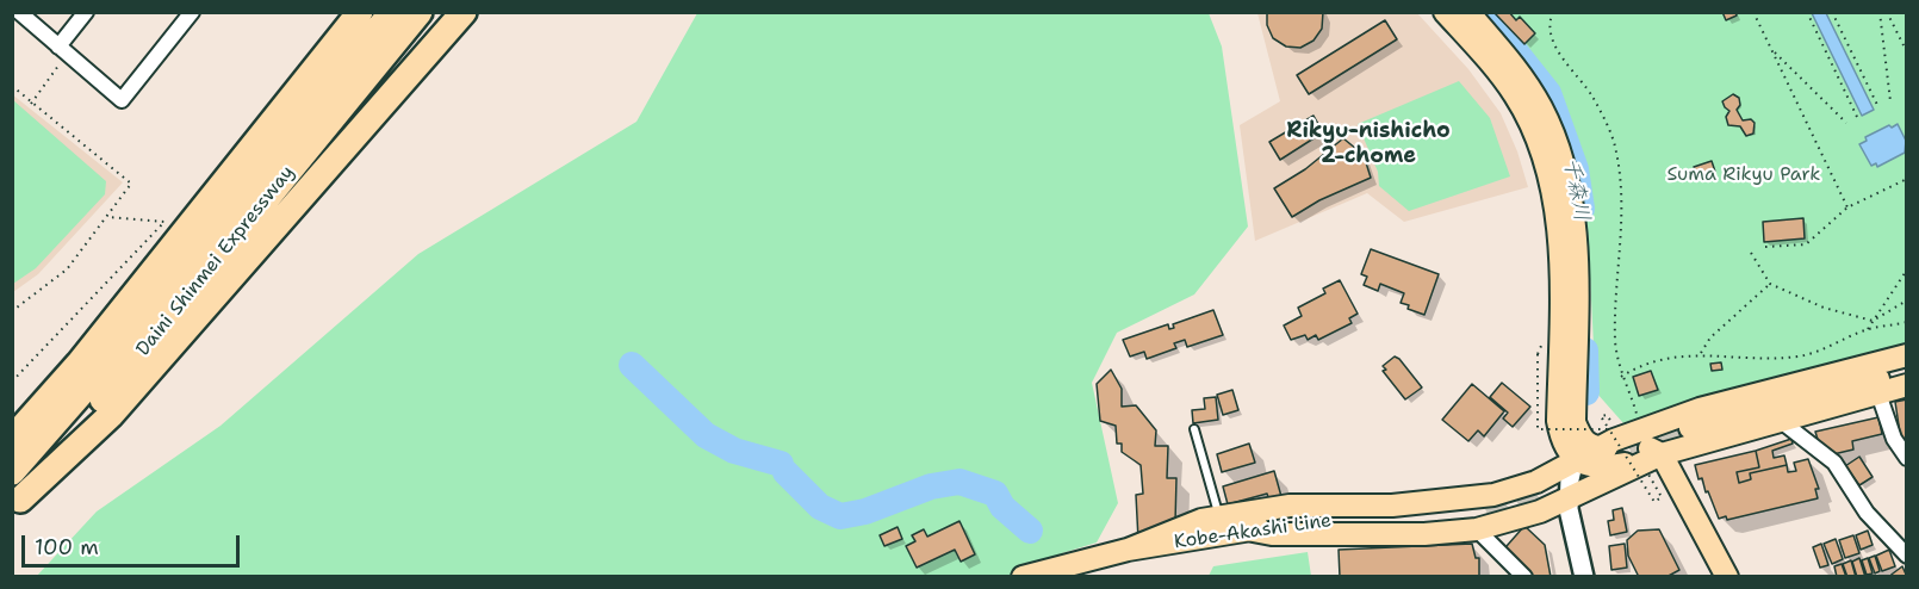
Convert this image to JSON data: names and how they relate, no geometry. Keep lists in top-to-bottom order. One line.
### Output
{"streets":{"highway":["Daini Shinmei Expressway"],"main road":["Kobe-Akashi Line"]},"districts":["Rikyu-nishicho 2-chome"],"water":["千森川"],"parks":["Suma Rikyu Park"],"scale_bar":"100 m"}
